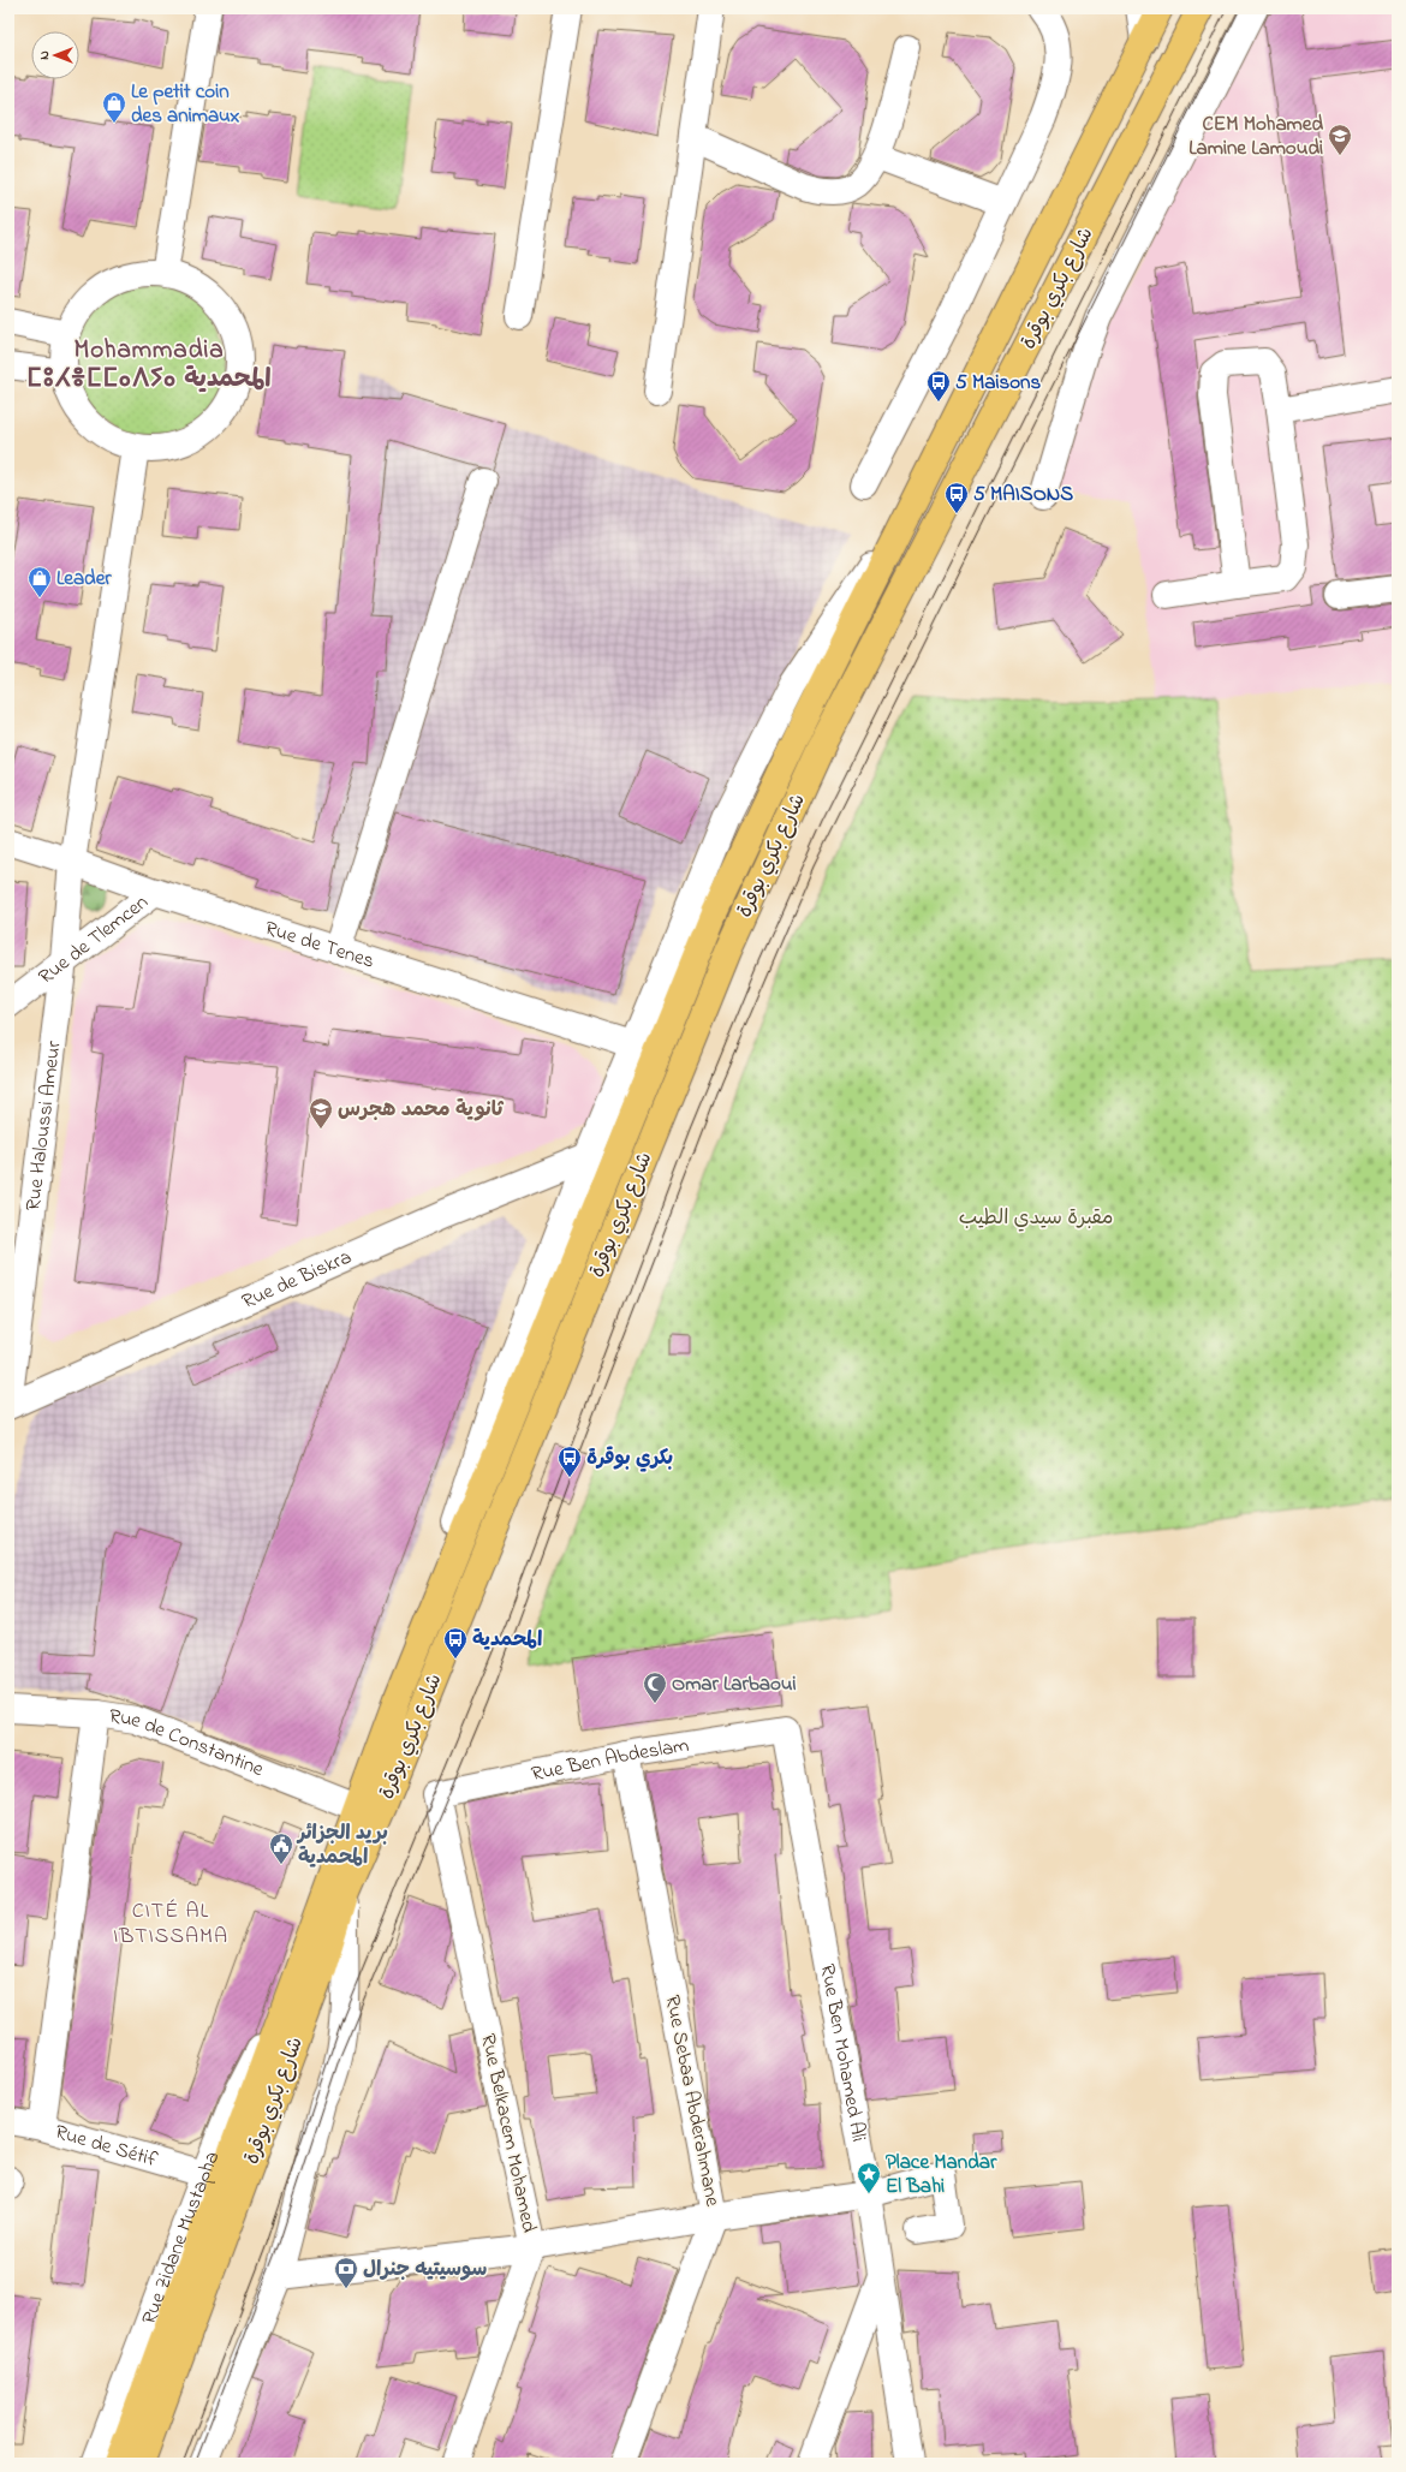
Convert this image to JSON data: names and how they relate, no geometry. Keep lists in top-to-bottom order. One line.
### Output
{"streets":{"highway":["شارع بكري بوقرة"],"street":["Rue de Tlemcen","Rue de Tenes","Rue Haloussi Ameur","Rue de Biskra","Rue de Constantine","Rue Ben Abdeslam","Rue Ben Mohamed Ali","Rue Sebaa Abderahmane","Rue Belkacem Mohamed","Rue de Sétif","Rue Zidane Mustapha"]},"crossings":[["شارع بكري بوقرة","Rue de Constantine"],["شارع بكري بوقرة","Rue Zidane Mustapha"],["Rue de Tlemcen","Rue de Tenes"],["Rue de Tlemcen","Rue Haloussi Ameur"],["Rue de Tenes","Rue Haloussi Ameur"],["Rue Haloussi Ameur","Rue de Biskra"],["Rue Ben Abdeslam","Rue Ben Mohamed Ali"],["Rue Ben Abdeslam","Rue Sebaa Abderahmane"],["Rue Ben Abdeslam","Rue Belkacem Mohamed"],["Rue de Sétif","Rue Zidane Mustapha"]],"districts":["Mohammadia ⵎⵓⵃⴻⵎⵎⴰⴷⵢⴰ المحمدية","CITÉ AL IBTISSAMA"],"parks":["مقبرة سيدي الطيب"],"places":{"shop":["Le petit coin des animaux","Leader"],"school or university":["CEM Mohamed Lamine Lamoudi","ثانوية محمد هجرس"],"bus stop":["5 Maisons","5 MAISONS","بكري بوقرة","المحمدية"],"mosque":["Omar Larbaoui"],"public building":["بريد الجزائر المحمدية"],"place":["Place Mandar El Bahi"],"bank":["سوسيتيه جنرال"]},"north":"left"}
